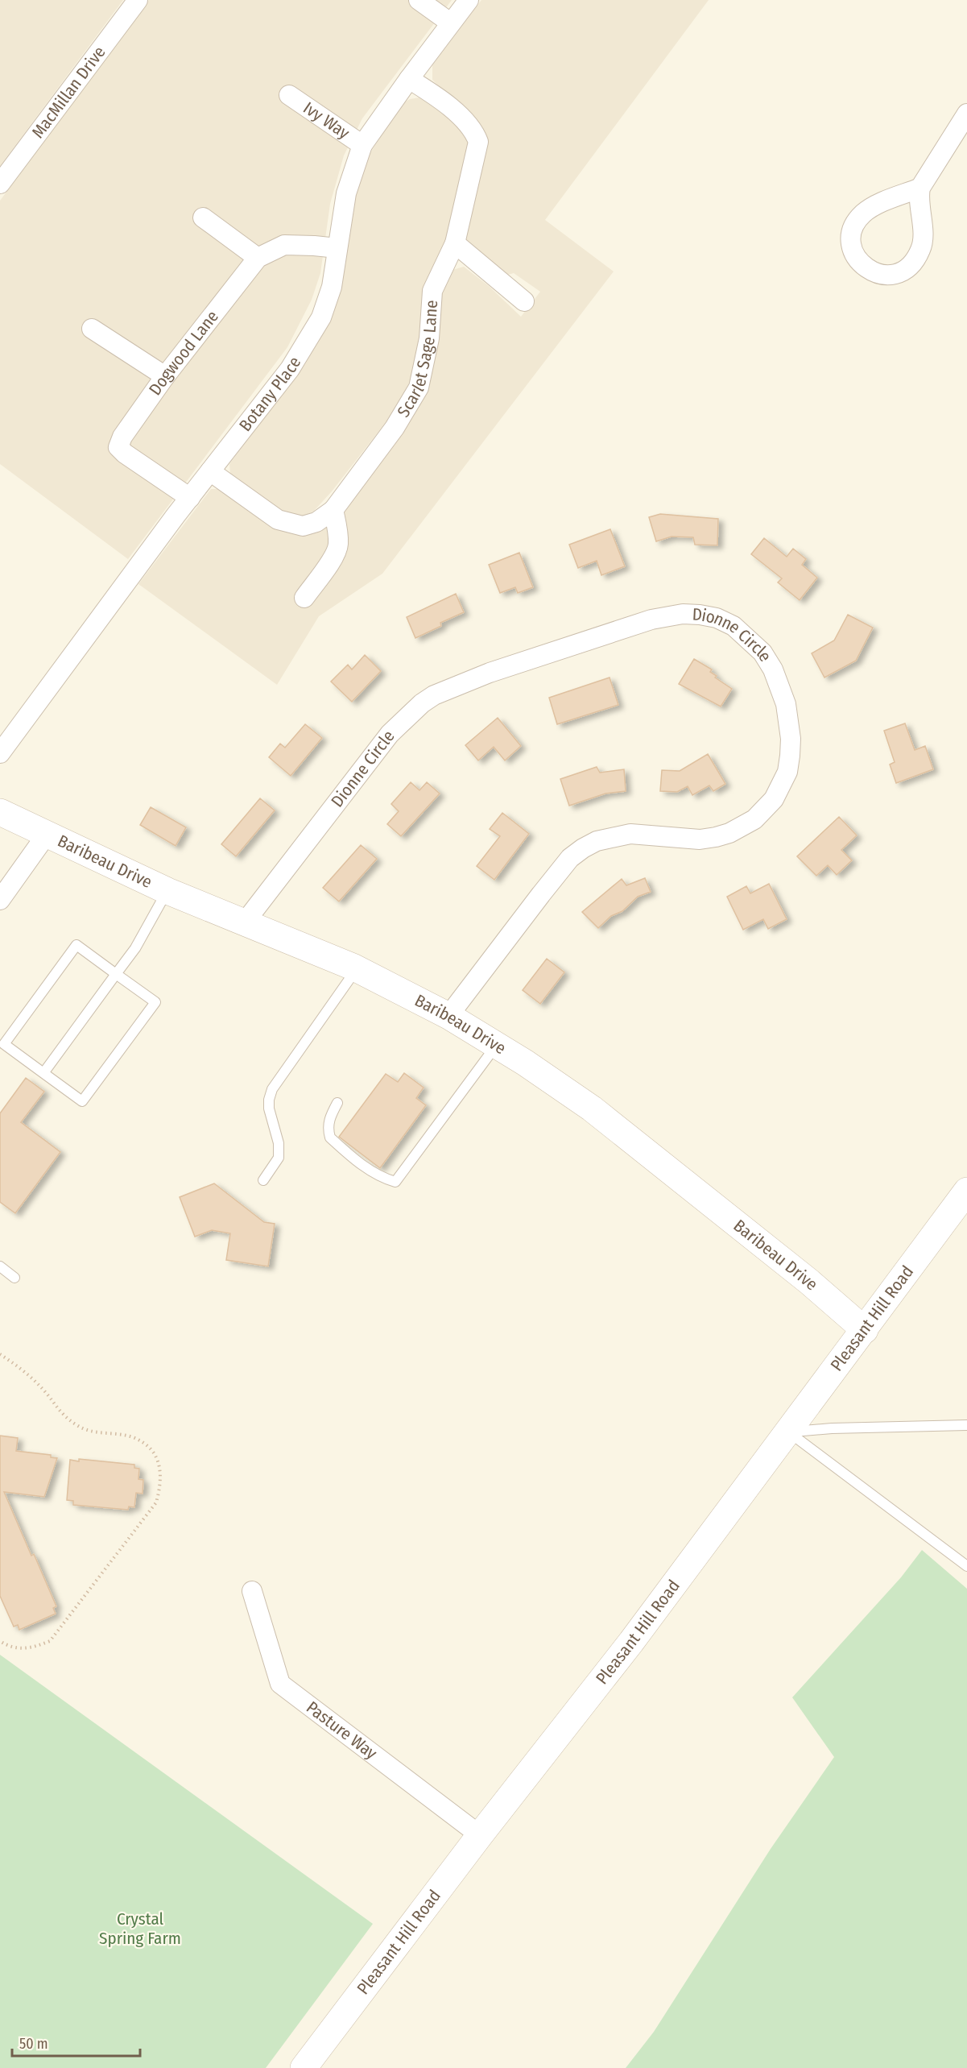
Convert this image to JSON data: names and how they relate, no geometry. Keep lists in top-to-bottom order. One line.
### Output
{"streets":{"street":["MacMillan Drive","Ivy Way","Dogwood Lane","Scarlet Sage Lane","Botany Place","Dionne Circle","Baribeau Drive","Pleasant Hill Road","Pasture Way"]},"crossings":[["Ivy Way","Botany Place"],["Dogwood Lane","Botany Place"],["Scarlet Sage Lane","Botany Place"],["Dionne Circle","Baribeau Drive"],["Baribeau Drive","Pleasant Hill Road"],["Pleasant Hill Road","Pasture Way"]],"parks":["Crystal Spring Farm"],"scale_bar":"50 m"}
